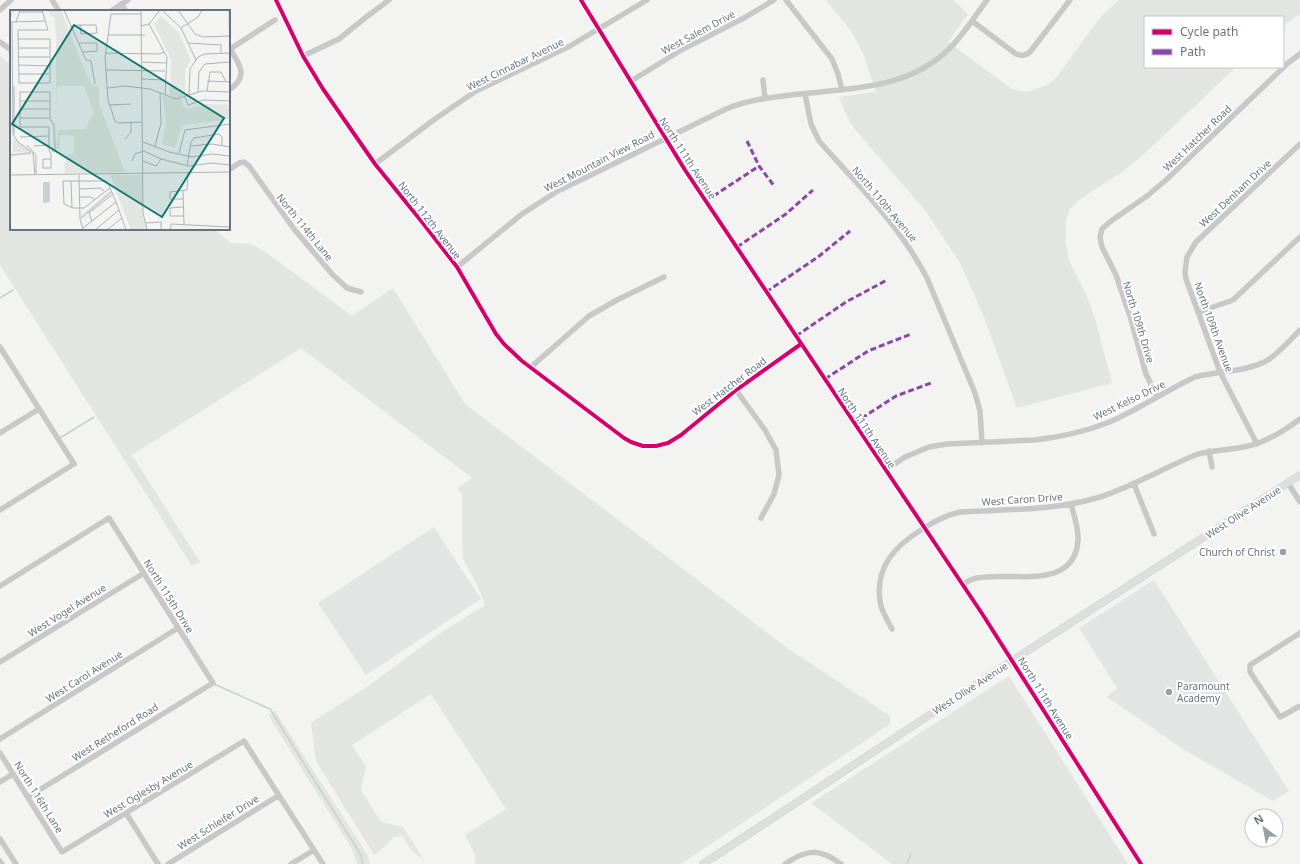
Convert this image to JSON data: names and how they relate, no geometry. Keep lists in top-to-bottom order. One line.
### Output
{"streets":{"main road":["West Olive Avenue"],"street":["West Salem Drive","West Cinnabar Avenue","West Hatcher Road","North 111th Avenue","West Mountain View Road","West Denham Drive","North 110th Avenue","North 112th Avenue","North 114th Lane","North 109th Drive","North 109th Avenue","West Kelso Drive","West Caron Drive","North 115th Drive","West Vogel Avenue","West Carol Avenue","West Retheford Road","West Oglesby Avenue","North 116th Lane","West Schleifer Drive"]},"crossings":[["West Salem Drive","North 111th Avenue"],["West Cinnabar Avenue","North 111th Avenue"],["West Cinnabar Avenue","North 112th Avenue"],["West Hatcher Road","North 111th Avenue"],["West Hatcher Road","North 112th Avenue"],["West Hatcher Road","North 109th Drive"],["North 111th Avenue","West Mountain View Road"],["North 111th Avenue","West Kelso Drive"],["North 111th Avenue","West Caron Drive"],["North 111th Avenue","West Olive Avenue"],["West Mountain View Road","North 110th Avenue"],["West Mountain View Road","North 112th Avenue"],["West Denham Drive","North 109th Avenue"],["North 110th Avenue","West Kelso Drive"],["North 109th Drive","West Kelso Drive"],["North 109th Avenue","West Kelso Drive"],["North 109th Avenue","West Caron Drive"],["North 115th Drive","West Vogel Avenue"],["North 115th Drive","West Carol Avenue"],["North 115th Drive","West Retheford Road"],["West Retheford Road","North 116th Lane"],["West Oglesby Avenue","North 116th Lane"],["West Oglesby Avenue","West Schleifer Drive"]],"places":["Church of Christ","Paramount Academy"],"legend":["Cycle path","Path"],"north":"top left"}
